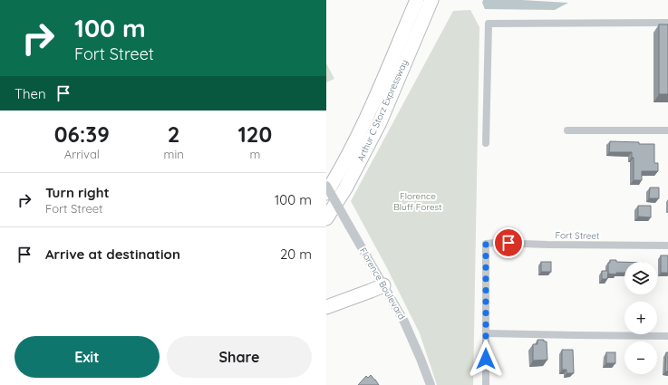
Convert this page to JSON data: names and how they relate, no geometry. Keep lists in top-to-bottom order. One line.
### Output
{"streets":{"highway":["Arthur C Storz Expressway"],"street":["Fort Street","Florence Boulevard"]},"parks":["Florence Bluff Forest"],"page":{"turn":["100 m","Fort Street"],"then":"Then","eta":["06:39","Arrival","2","min","120","m"],"list":[{"name":"Turn right","note":"Fort Street","value":"100 m"},{"name":"Arrive at destination","value":"20 m"}],"map_buttons":["+","−"],"buttons":["Exit","Share"]}}
